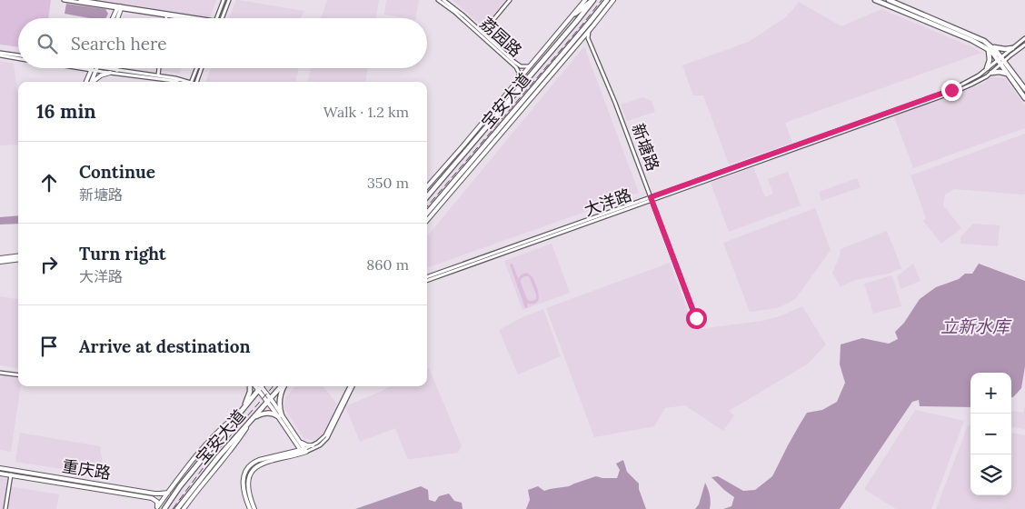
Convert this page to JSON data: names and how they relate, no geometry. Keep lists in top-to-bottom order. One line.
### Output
{"streets":{"main road":["宝安大道","重庆路"],"street":["荔园路","新塘路","大洋路"]},"crossings":[["新塘路","大洋路"]],"water":["立新水库"],"page":{"search":"Search here","heading":["16 min","Walk · 1.2 km"],"list":[["Continue","新塘路","350 m"],["Turn right","大洋路","860 m"],"Arrive at destination"],"map_buttons":["+","−"]}}
